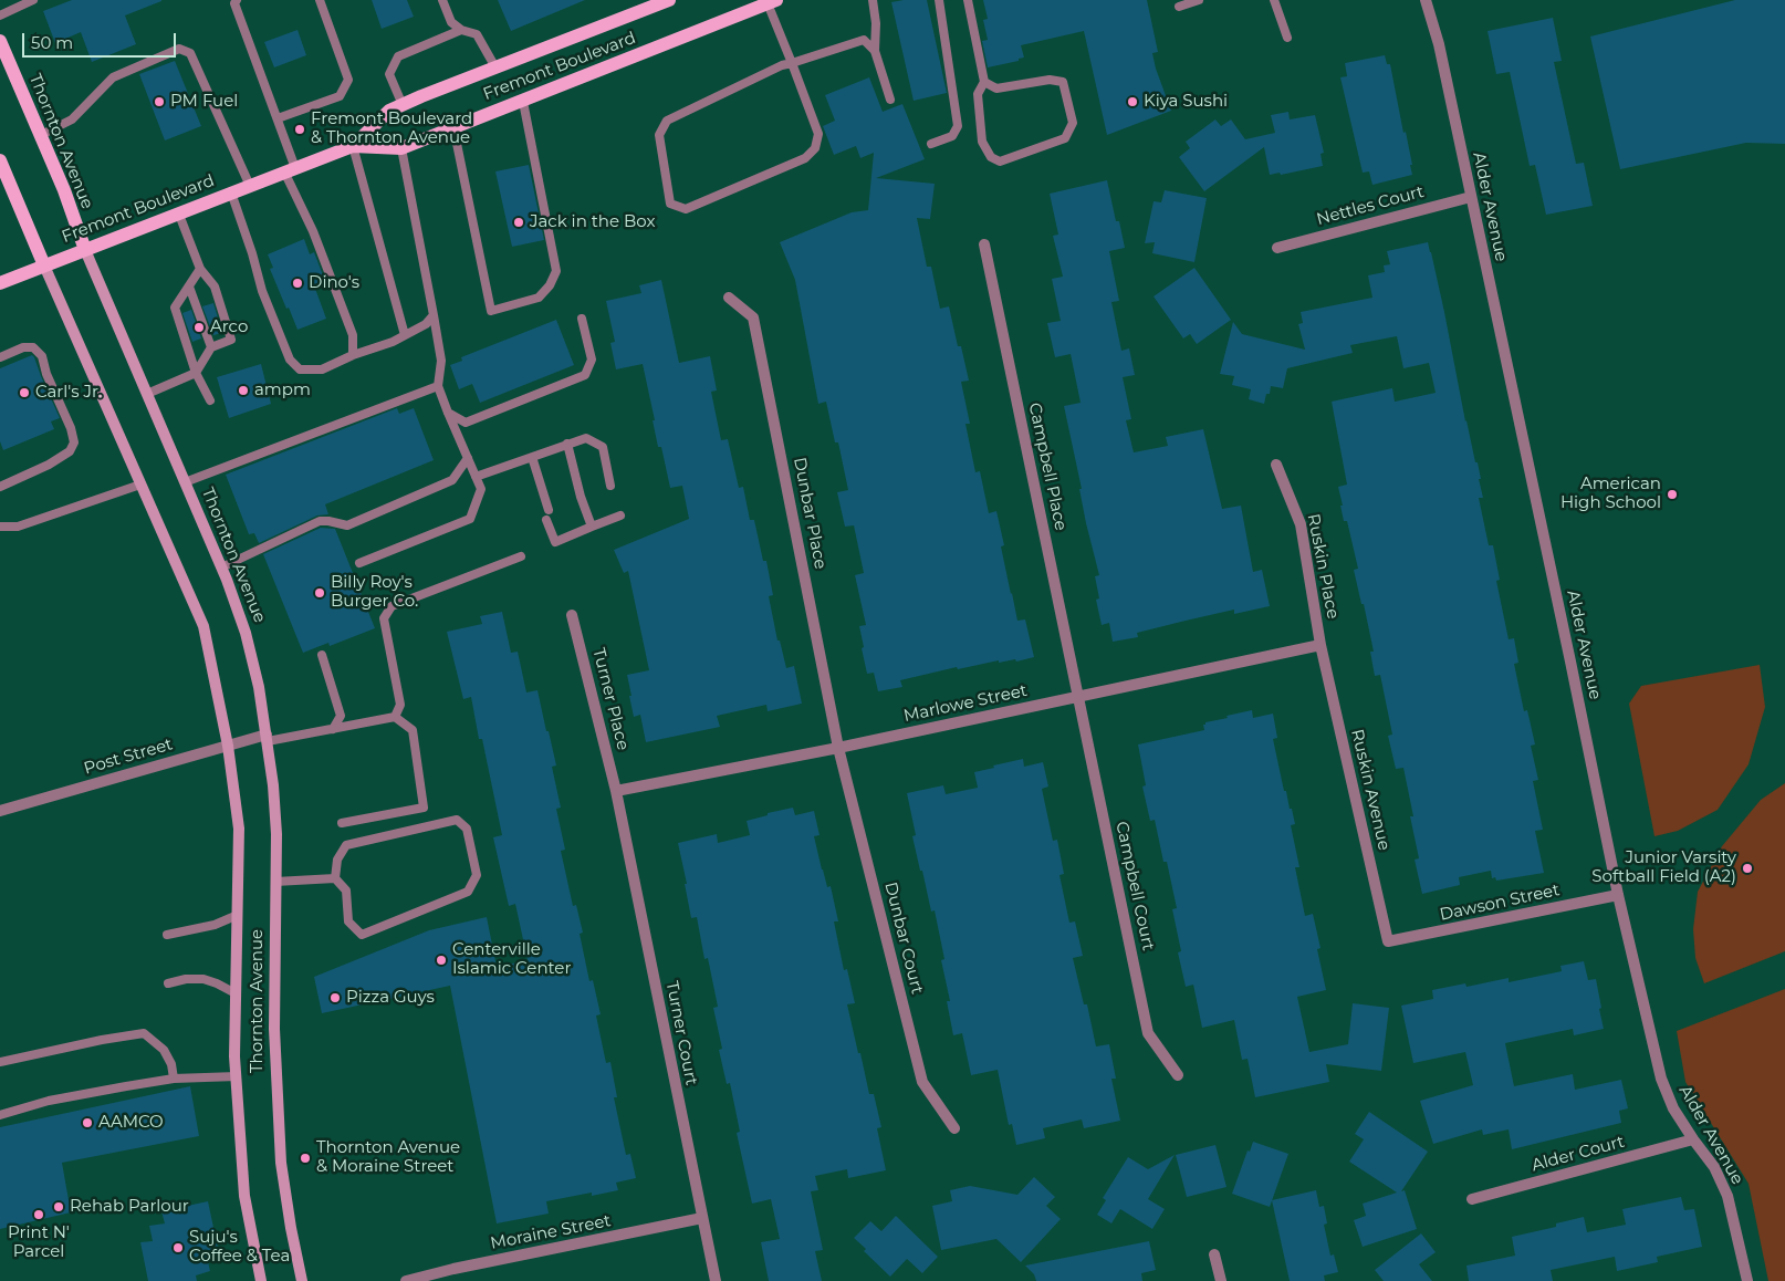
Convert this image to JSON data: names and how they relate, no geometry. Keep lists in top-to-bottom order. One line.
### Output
{"streets":{"main road":["Fremont Boulevard","Thornton Avenue"],"street":["Nettles Court","Alder Avenue","Campbell Place","Dunbar Place","Ruskin Place","Turner Place","Marlowe Street","Post Street","Ruskin Avenue","Campbell Court","Dawson Street","Dunbar Court","Turner Court","Alder Court","Moraine Street"]},"crossings":[["Fremont Boulevard","Thornton Avenue"],["Thornton Avenue","Post Street"],["Nettles Court","Alder Avenue"],["Alder Avenue","Dawson Street"],["Alder Avenue","Alder Court"],["Campbell Place","Marlowe Street"],["Campbell Place","Campbell Court"],["Dunbar Place","Marlowe Street"],["Dunbar Place","Dunbar Court"],["Ruskin Place","Marlowe Street"],["Ruskin Place","Ruskin Avenue"],["Turner Place","Marlowe Street"],["Turner Place","Turner Court"],["Marlowe Street","Ruskin Avenue"],["Marlowe Street","Campbell Court"],["Marlowe Street","Dunbar Court"],["Marlowe Street","Turner Court"],["Ruskin Avenue","Dawson Street"],["Turner Court","Moraine Street"]],"places":["PM Fuel","Kiya Sushi","Fremont Boulevard & Thornton Avenue","Jack in the Box","Dino's","Arco","ampm","Carl's Jr.","American High School","Billy Roy's Burger Co.","Junior Varsity Softball Field (A2)","Centerville Islamic Center","Pizza Guys","AAMCO","Thornton Avenue & Moraine Street","Rehab Parlour","Print N' Parcel","Suju's Coffee & Tea"],"scale_bar":"50 m"}
